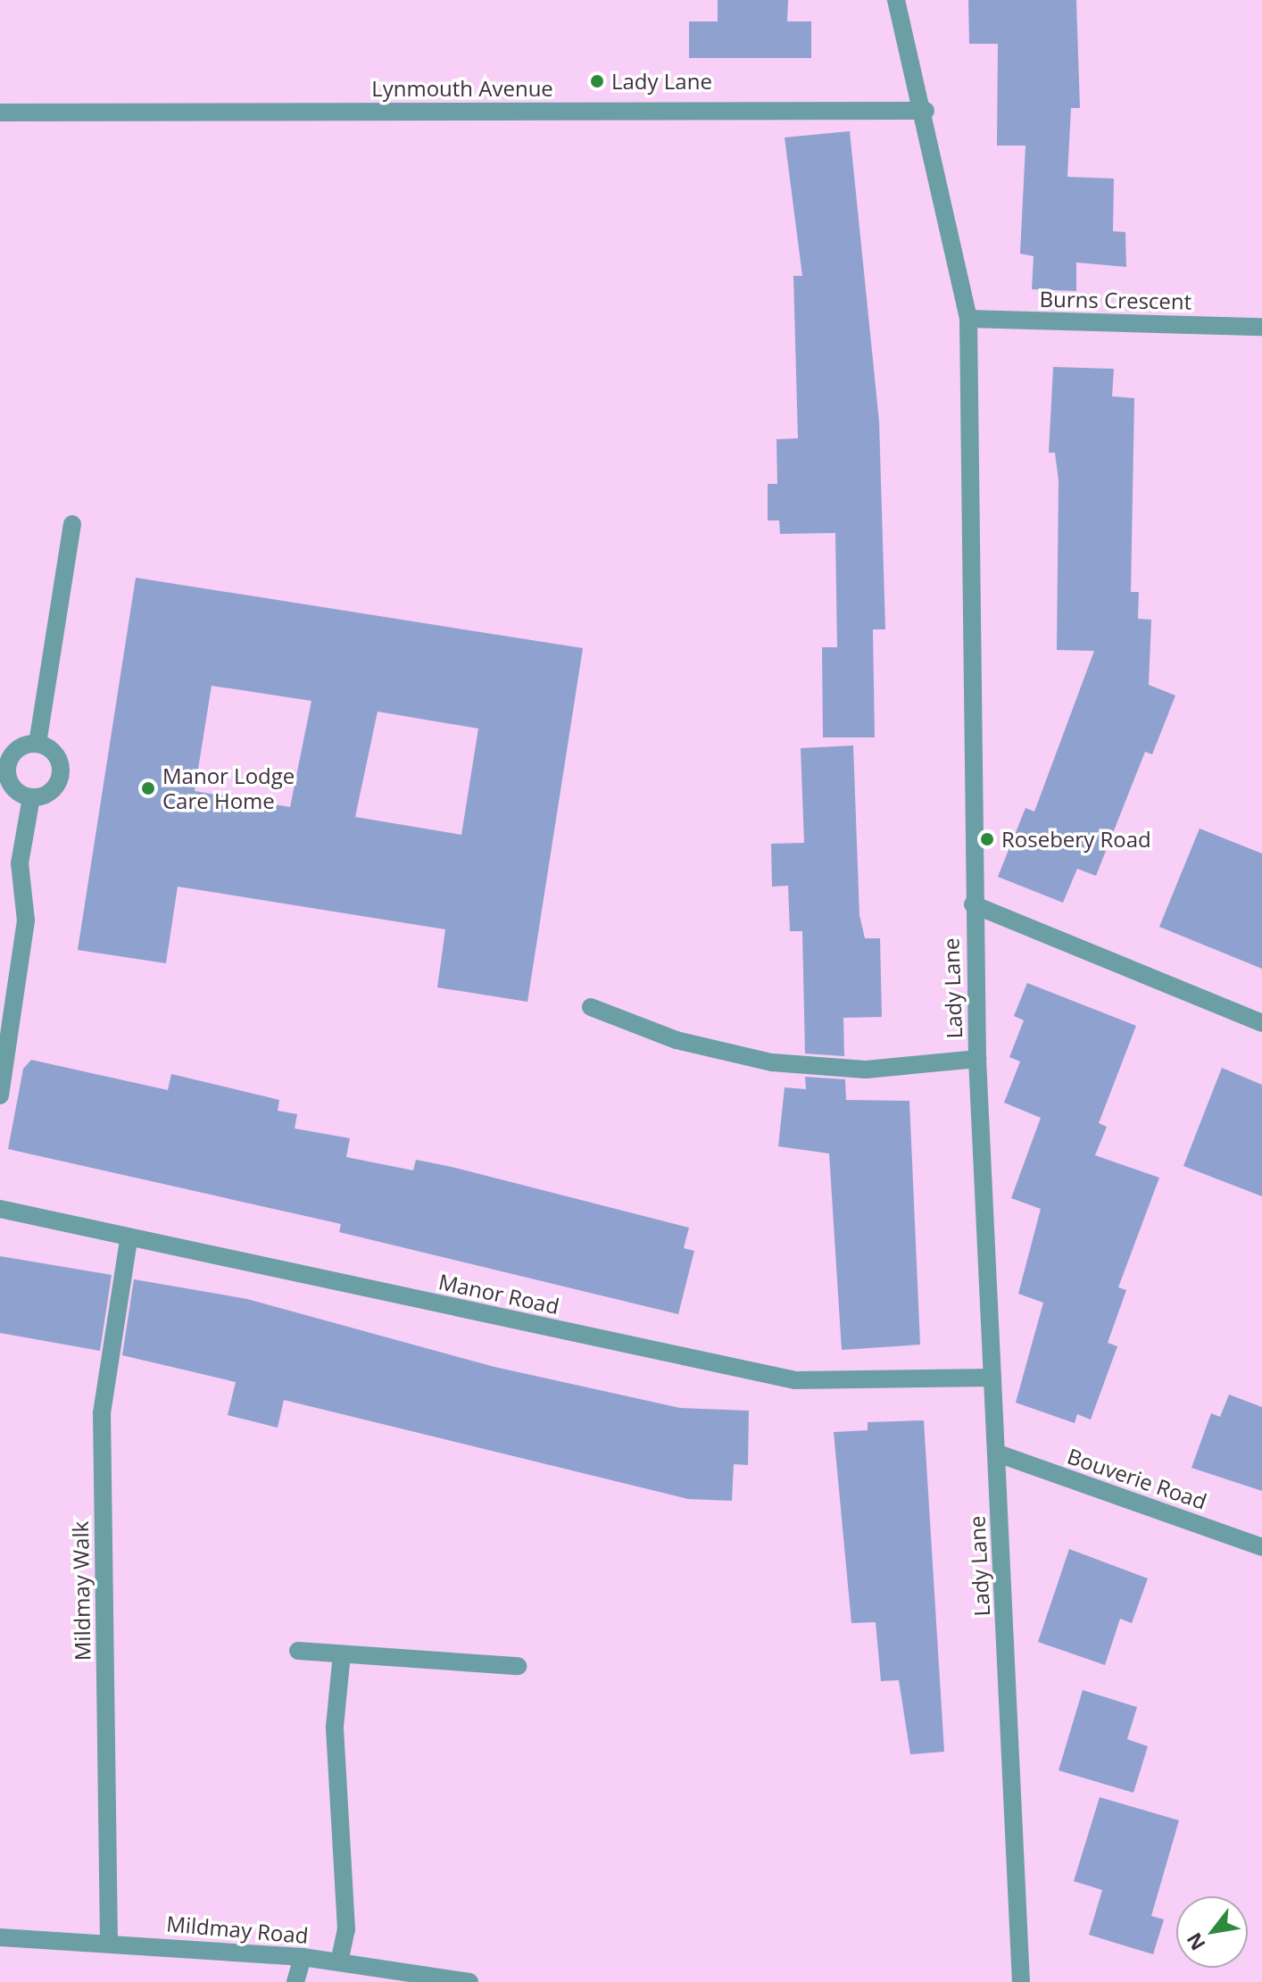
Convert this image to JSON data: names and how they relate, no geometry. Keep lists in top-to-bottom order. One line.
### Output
{"streets":{"street":["Lynmouth Avenue","Burns Crescent","Lady Lane","Manor Road","Bouverie Road","Mildmay Walk","Mildmay Road"]},"crossings":[["Lynmouth Avenue","Lady Lane"],["Burns Crescent","Lady Lane"],["Lady Lane","Manor Road"],["Lady Lane","Bouverie Road"],["Manor Road","Mildmay Walk"],["Mildmay Walk","Mildmay Road"]],"places":["Lady Lane","Manor Lodge Care Home","Rosebery Road"],"north":"bottom left"}
